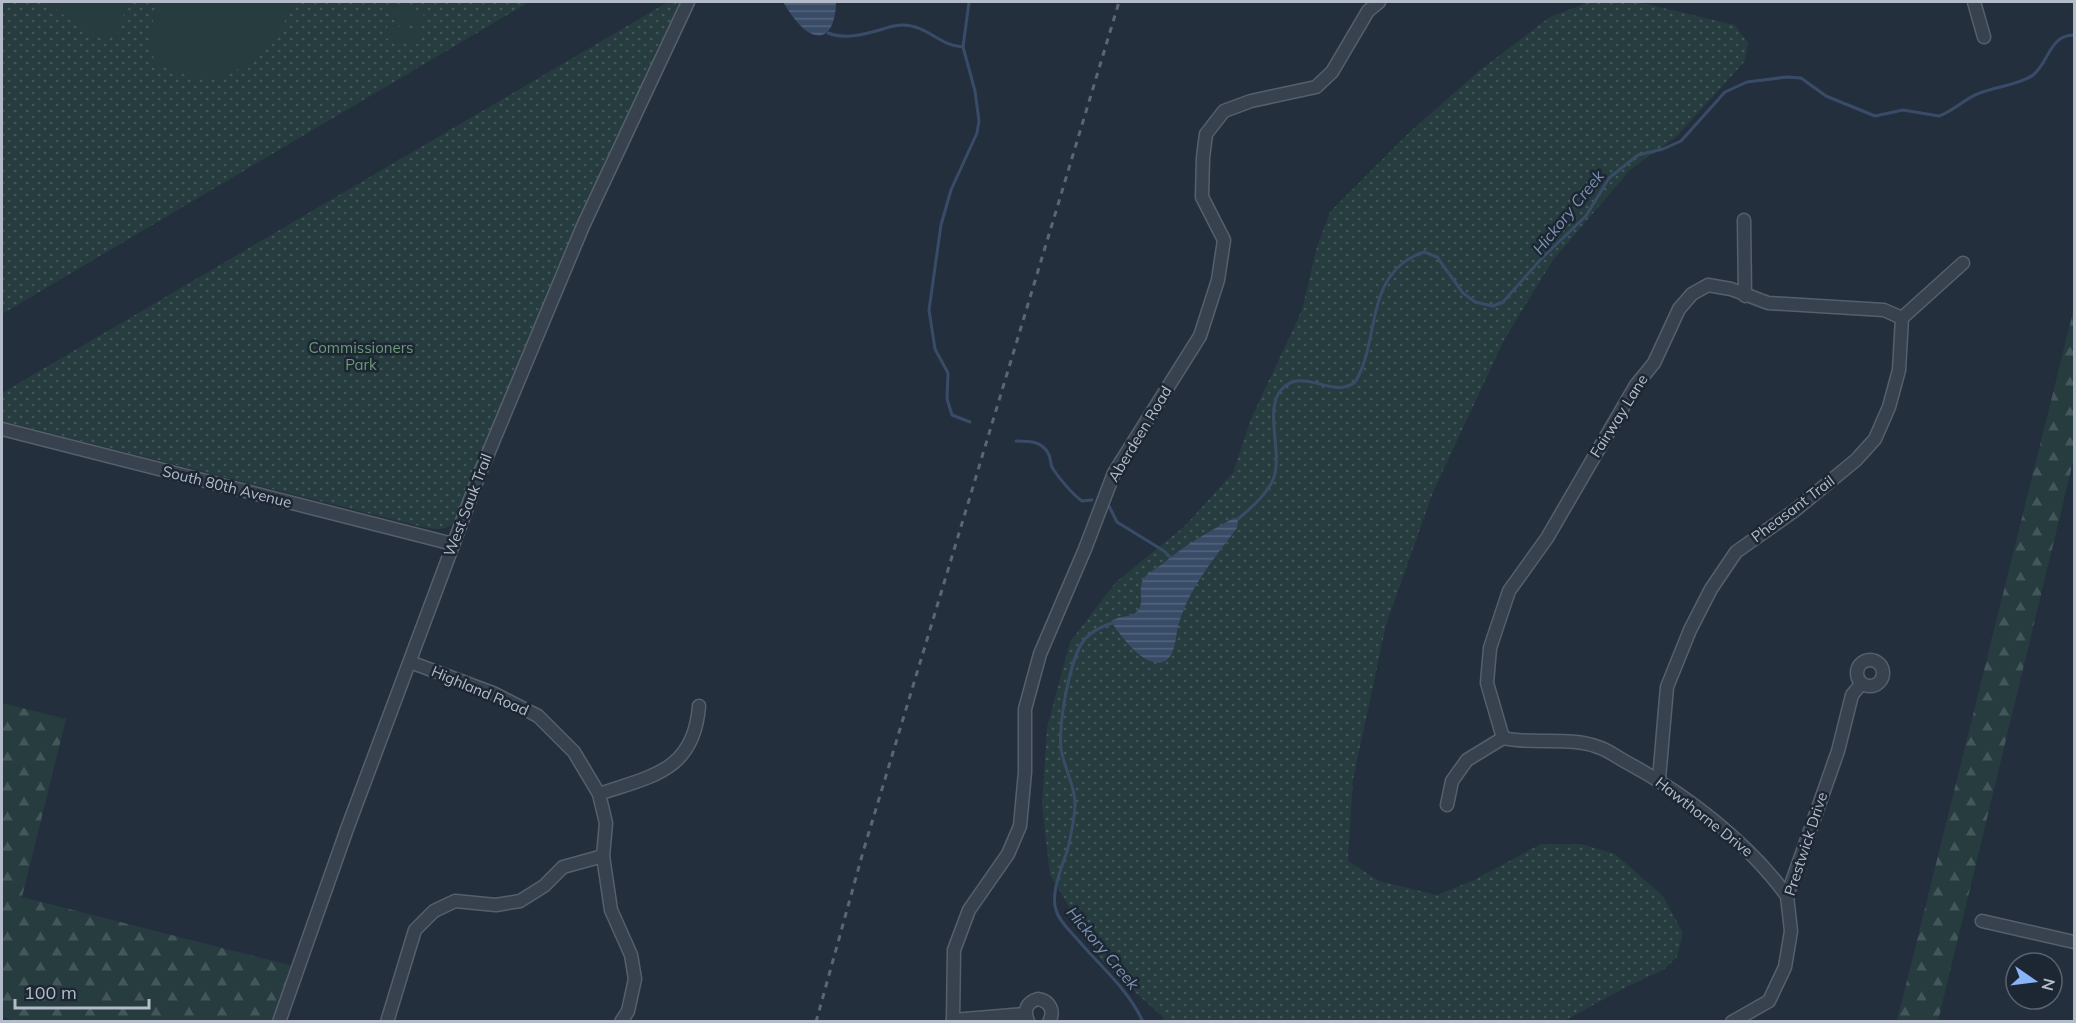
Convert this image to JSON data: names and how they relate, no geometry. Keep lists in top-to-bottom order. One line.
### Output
{"streets":{"street":["Fairway Lane","Aberdeen Road","South 80th Avenue","West Sauk Trail","Pheasant Trail","Highland Road","Hawthorne Drive","Prestwick Drive"]},"crossings":[["Fairway Lane","Pheasant Trail"],["Fairway Lane","Hawthorne Drive"],["South 80th Avenue","West Sauk Trail"],["West Sauk Trail","Highland Road"],["Pheasant Trail","Hawthorne Drive"],["Hawthorne Drive","Prestwick Drive"]],"water":["Hickory Creek"],"parks":["Commissioners Park"],"scale_bar":"100 m","north":"right"}
